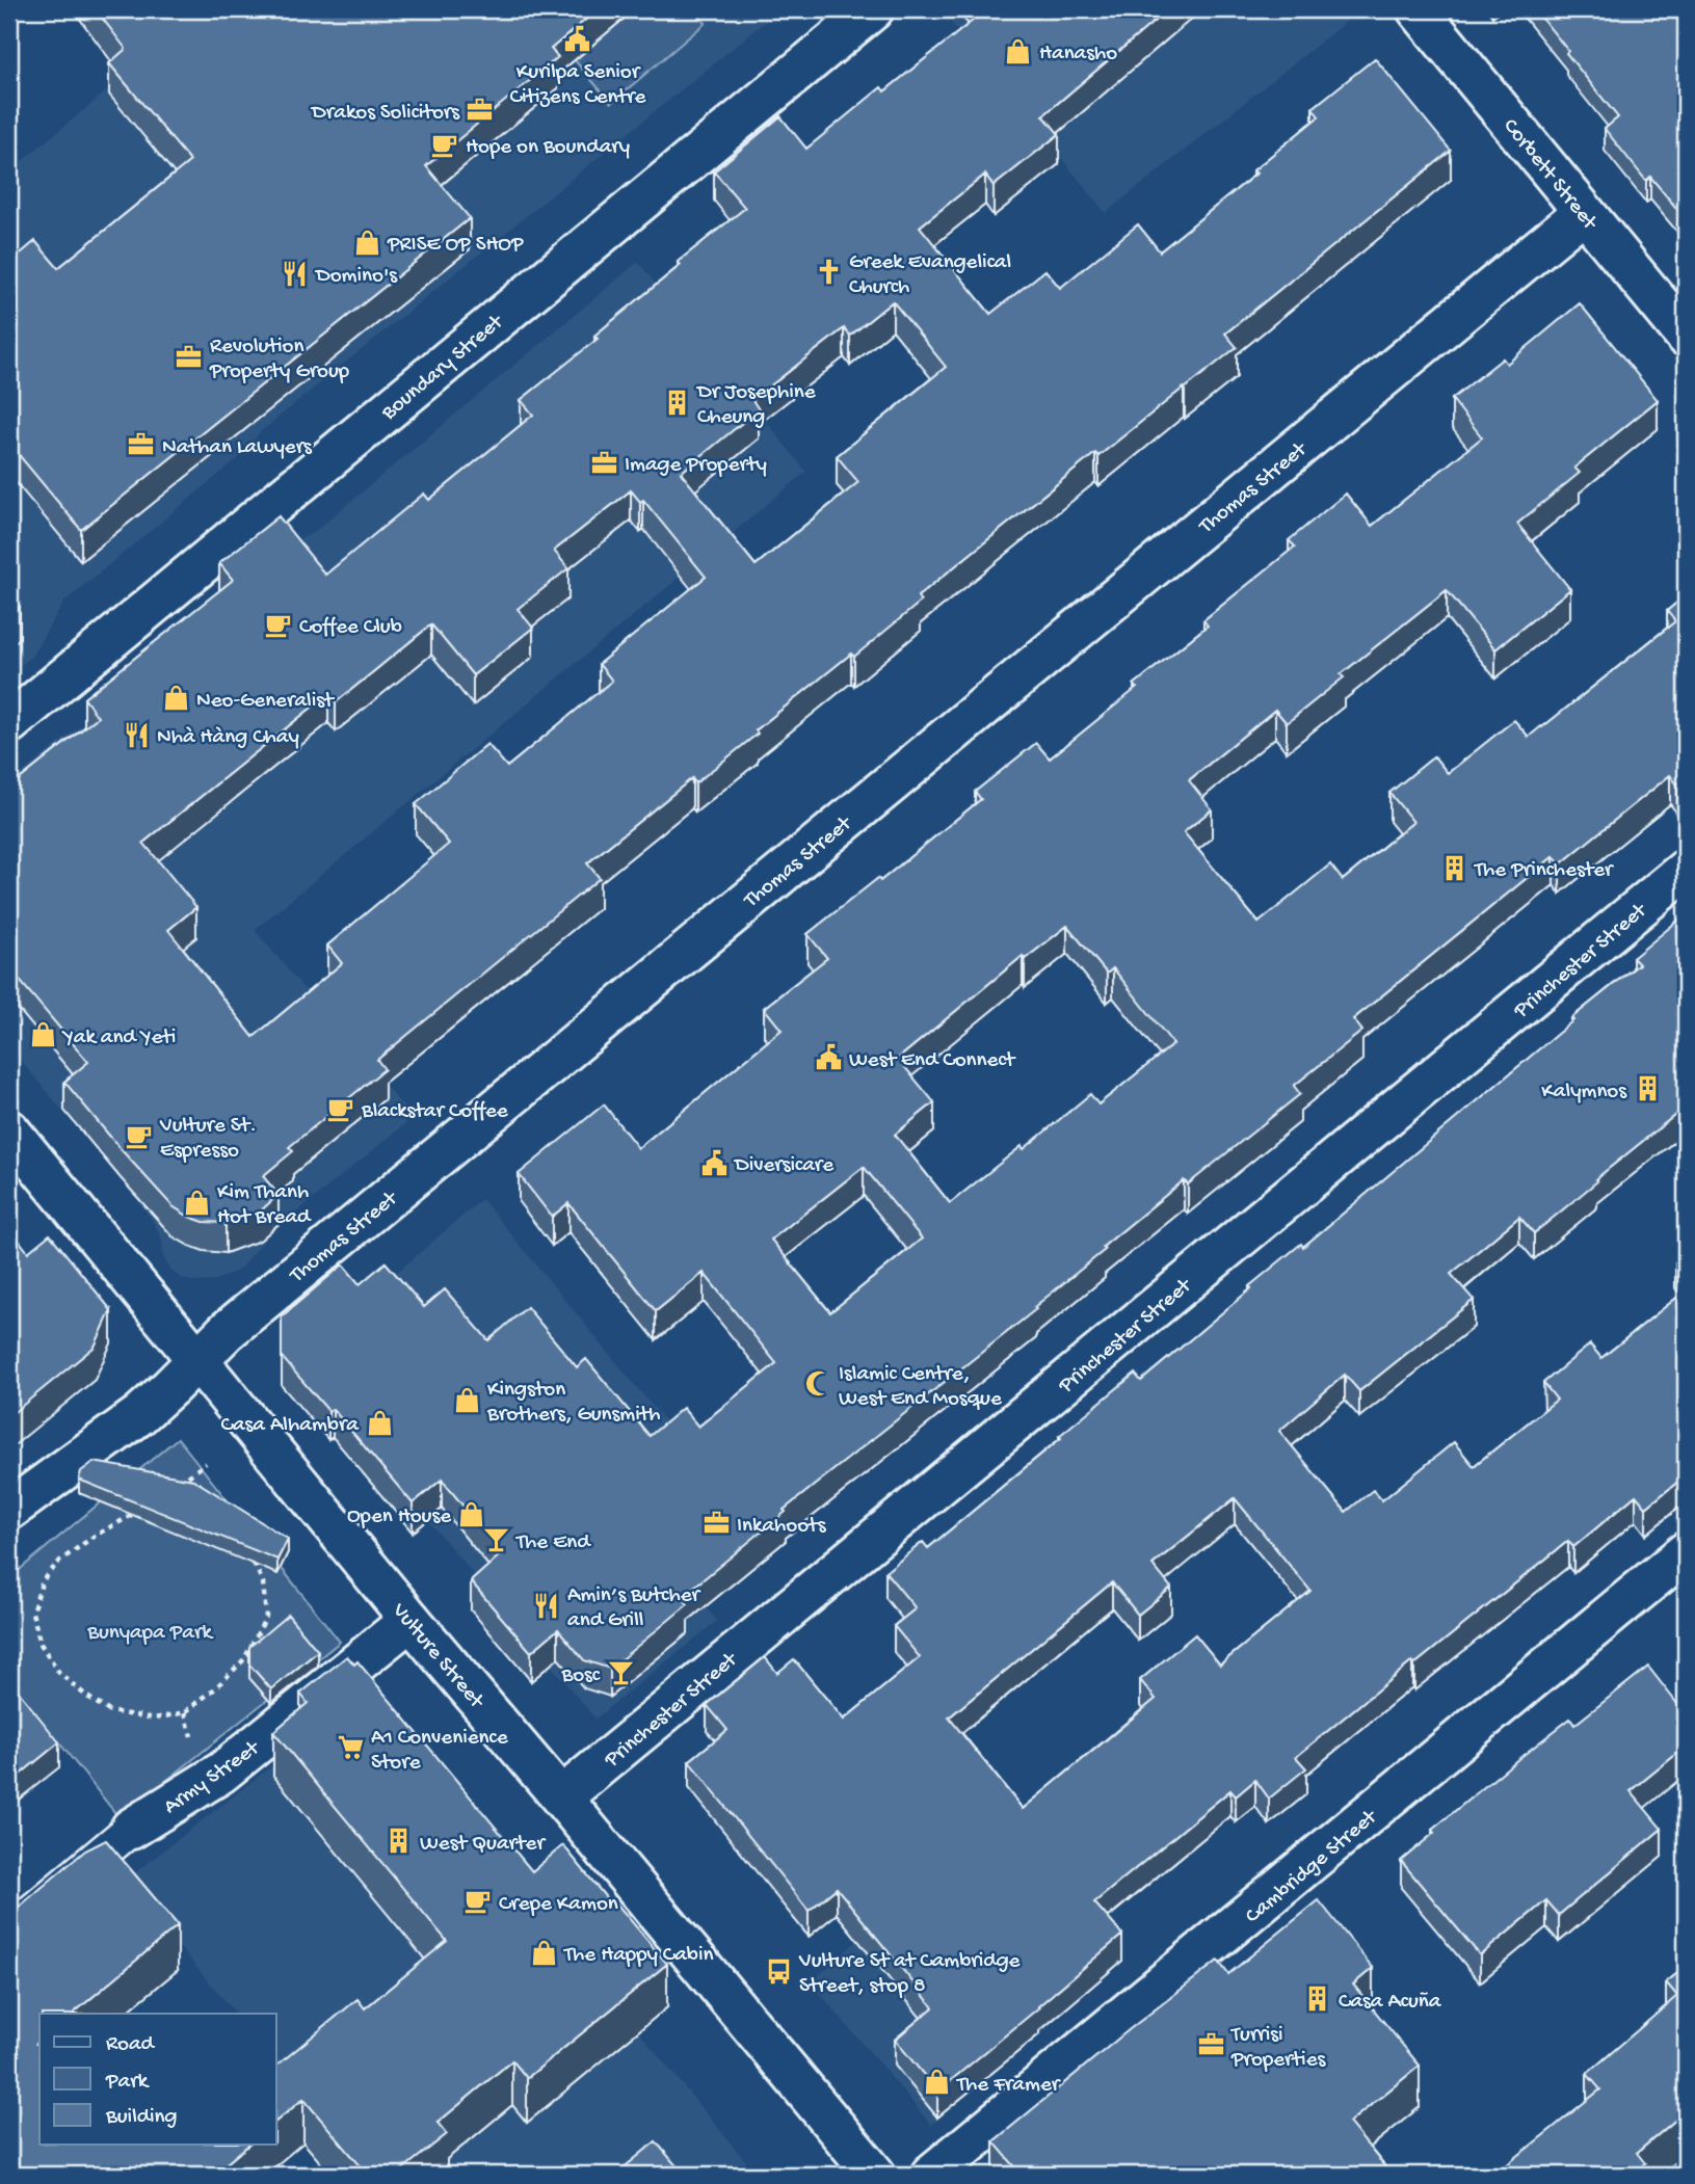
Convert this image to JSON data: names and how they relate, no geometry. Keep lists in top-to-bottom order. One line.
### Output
{"streets":{"street":["Corbett Street","Boundary Street","Thomas Street","Princhester Street","Vulture Street","Army Street","Cambridge Street"]},"crossings":[["Corbett Street","Thomas Street"],["Thomas Street","Vulture Street"],["Princhester Street","Vulture Street"],["Vulture Street","Army Street"]],"parks":["Bunyapa Park"],"places":{"public building":["Kurilpa Senior Citizens Centre","West End Connect","Diversicare"],"shop":["Hanasho","PRISE OP SHOP","Neo-Generalist","Yak and Yeti","Kim Thanh Hot Bread","Kingston Brothers, Gunsmith","Casa Alhambra","Open House","The Happy Cabin","The Framer"],"office":["Drakos Solicitors","Revolution Property Group","Nathan Lawyers","Image Property","Inkahoots","Turrisi Properties"],"cafe":["Hope on Boundary","Coffee Club","Blackstar Coffee","Vulture St. Espresso","Crepe Kamon"],"church":["Greek Evangelical Church"],"restaurant":["Domino's","Nhà Hàng Chay","Amin’s Butcher and Grill"],"building":["Dr Josephine Cheung","The Princhester","Kalymnos","West Quarter","Casa Acuña"],"mosque":["Islamic Centre, West End Mosque"],"bar":["The End","Bosc"],"supermarket":["A1 Convenience Store"],"bus stop":["Vulture St at Cambridge Street, stop 8"]},"legend":["Road","Park","Building"]}
